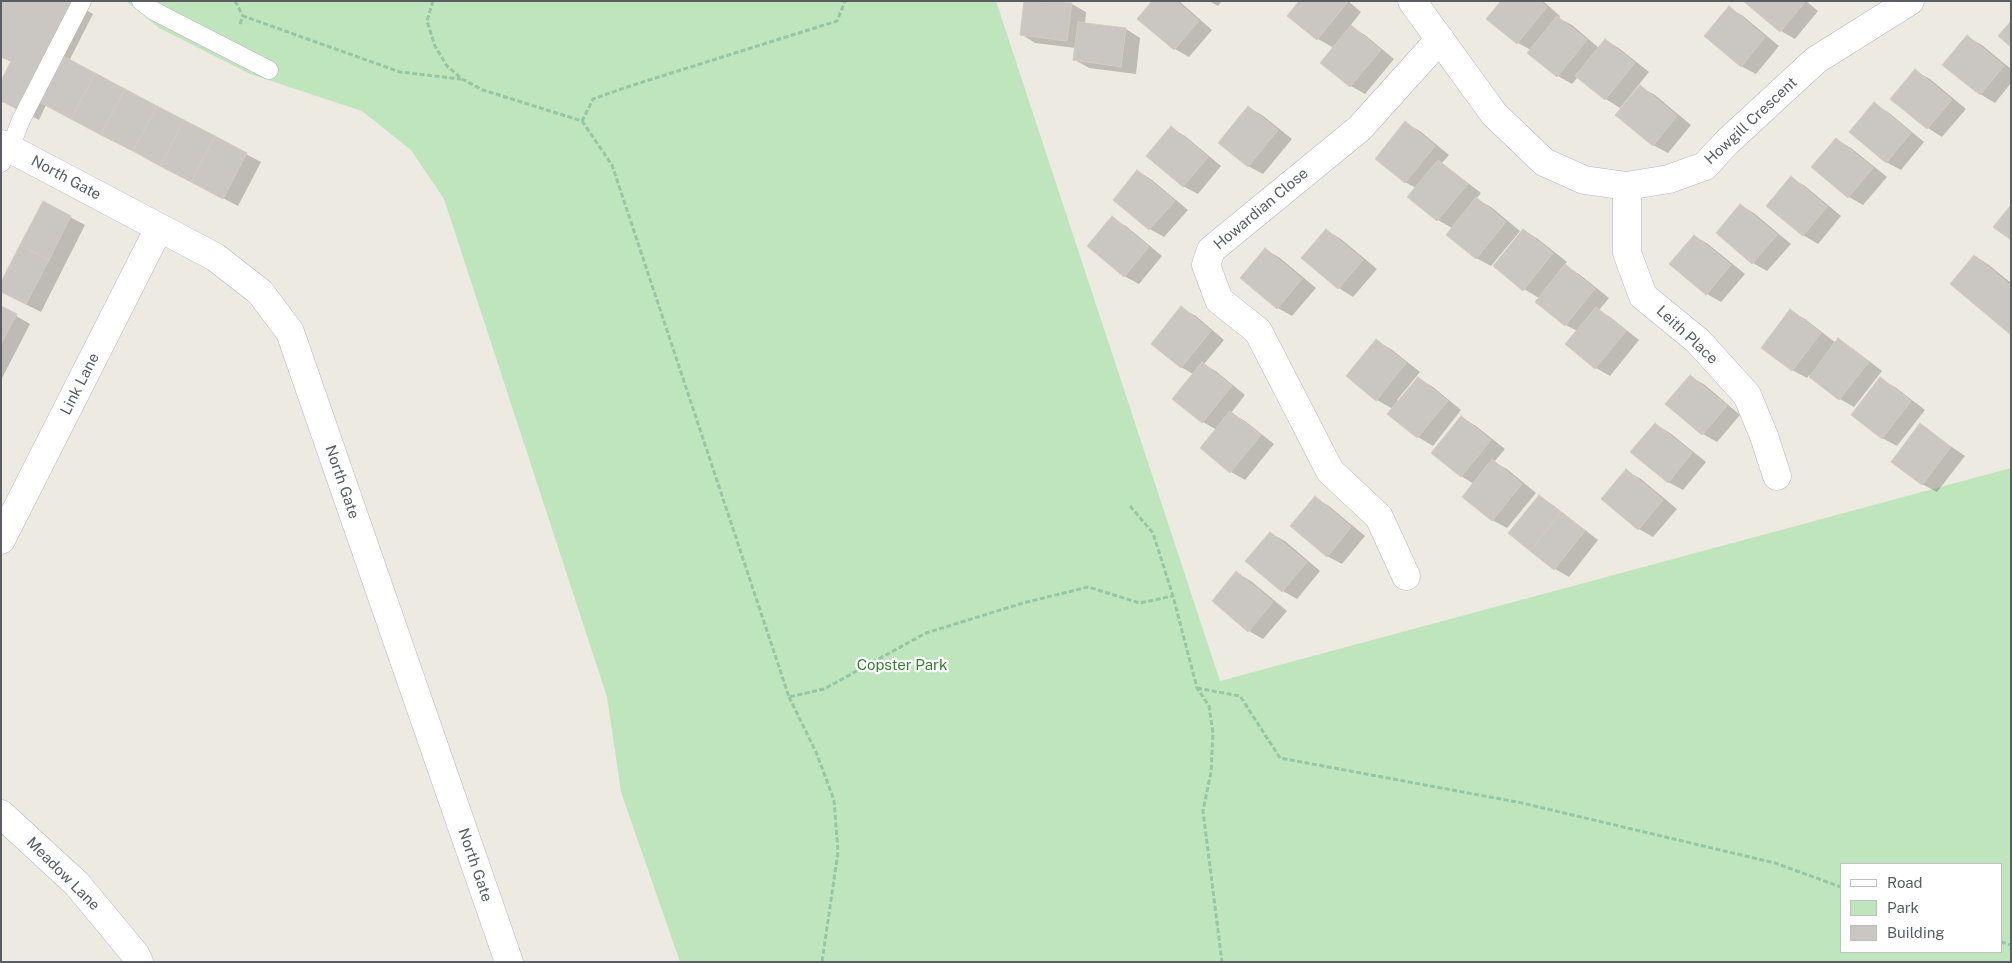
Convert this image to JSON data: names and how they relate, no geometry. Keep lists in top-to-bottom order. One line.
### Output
{"streets":{"street":["Howgill Crescent","North Gate","Howardian Close","Leith Place","Link Lane","Meadow Lane"]},"crossings":[["Howgill Crescent","Howardian Close"],["Howgill Crescent","Leith Place"],["North Gate","Link Lane"]],"parks":["Copster Park"],"legend":["Road","Park","Building"]}
